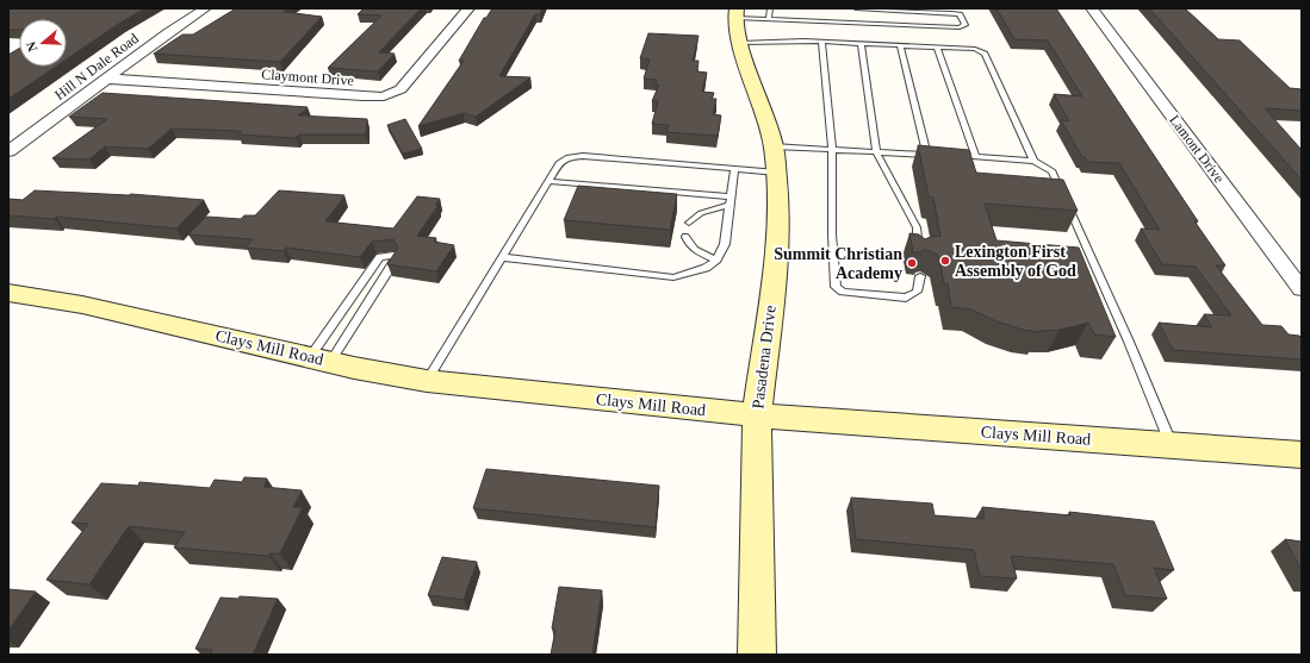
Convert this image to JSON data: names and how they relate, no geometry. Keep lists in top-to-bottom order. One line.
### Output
{"streets":{"main road":["Clays Mill Road","Pasadena Drive"],"street":["Hill N Dale Road","Claymont Drive","Lamont Drive"]},"crossings":[["Hill N Dale Road","Claymont Drive"],["Clays Mill Road","Pasadena Drive"]],"places":["Lexington First Assembly of God","Summit Christian Academy"],"north":"left"}
